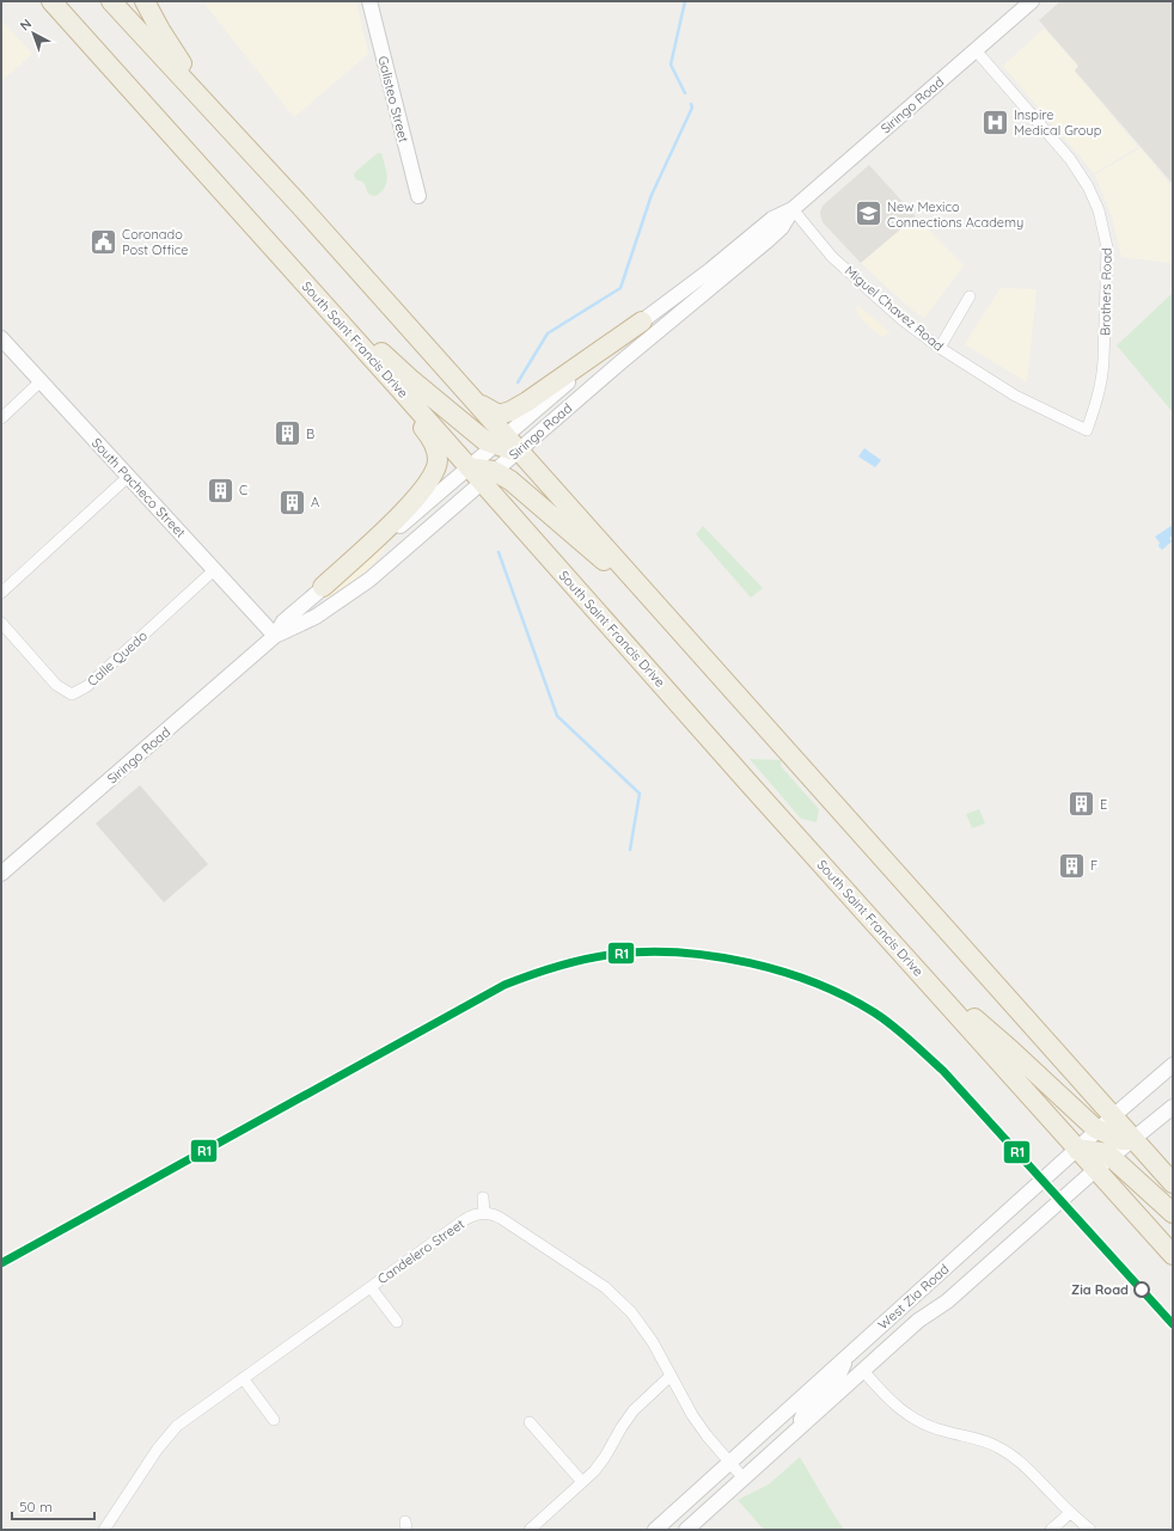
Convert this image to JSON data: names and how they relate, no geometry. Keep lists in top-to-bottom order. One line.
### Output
{"streets":{"highway":["South Saint Francis Drive"],"street":["Galisteo Street","Siringo Road","Brothers Road","Miguel Chavez Road","South Pacheco Street","Calle Quedo","Candelero Street","West Zia Road"]},"crossings":[["Siringo Road","Brothers Road"],["Siringo Road","Miguel Chavez Road"],["Siringo Road","South Saint Francis Drive"],["Siringo Road","South Pacheco Street"],["Brothers Road","Miguel Chavez Road"],["South Saint Francis Drive","West Zia Road"],["South Pacheco Street","Calle Quedo"]],"places":{"hospital":["Inspire Medical Group"],"school or university":["New Mexico Connections Academy"],"public building":["Coronado Post Office"],"building":["B","C","A","E","F"],"other":["Zia Road"]},"lines":["transit line R1"],"scale_bar":"50 m","north":"top left"}
